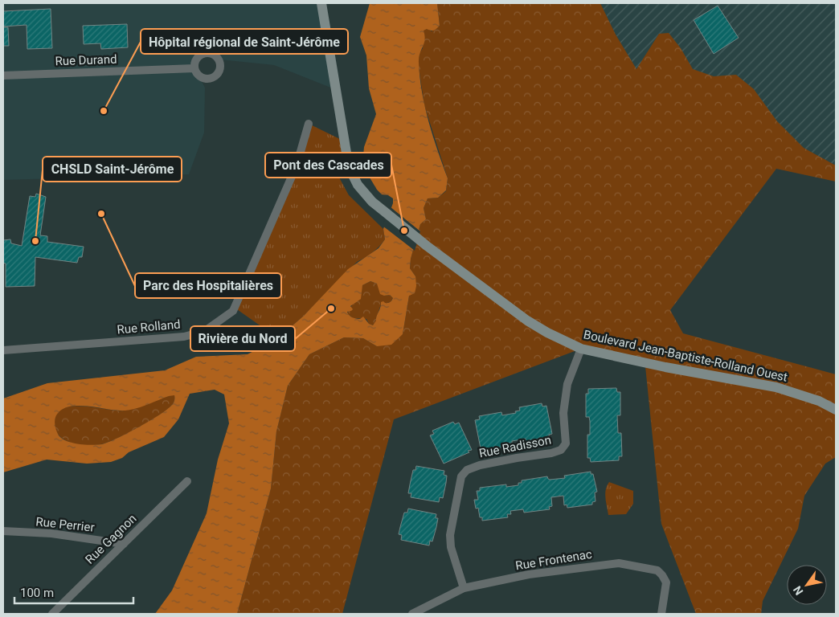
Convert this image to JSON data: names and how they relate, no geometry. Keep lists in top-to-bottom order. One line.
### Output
{"streets":{"street":["Rue Durand","Rue Rolland","Boulevard Jean-Baptiste-Rolland Ouest","Rue Radisson","Rue Perrier","Rue Gagnon","Rue Frontenac"]},"crossings":[["Boulevard Jean-Baptiste-Rolland Ouest","Rue Radisson"],["Rue Radisson","Rue Frontenac"],["Rue Perrier","Rue Gagnon"]],"places":["Hôpital régional de Saint-Jérôme","Parc des Hospitalières","Pont des Cascades","CHSLD Saint-Jérôme","Rivière du Nord"],"scale_bar":"100 m","north":"bottom left"}
